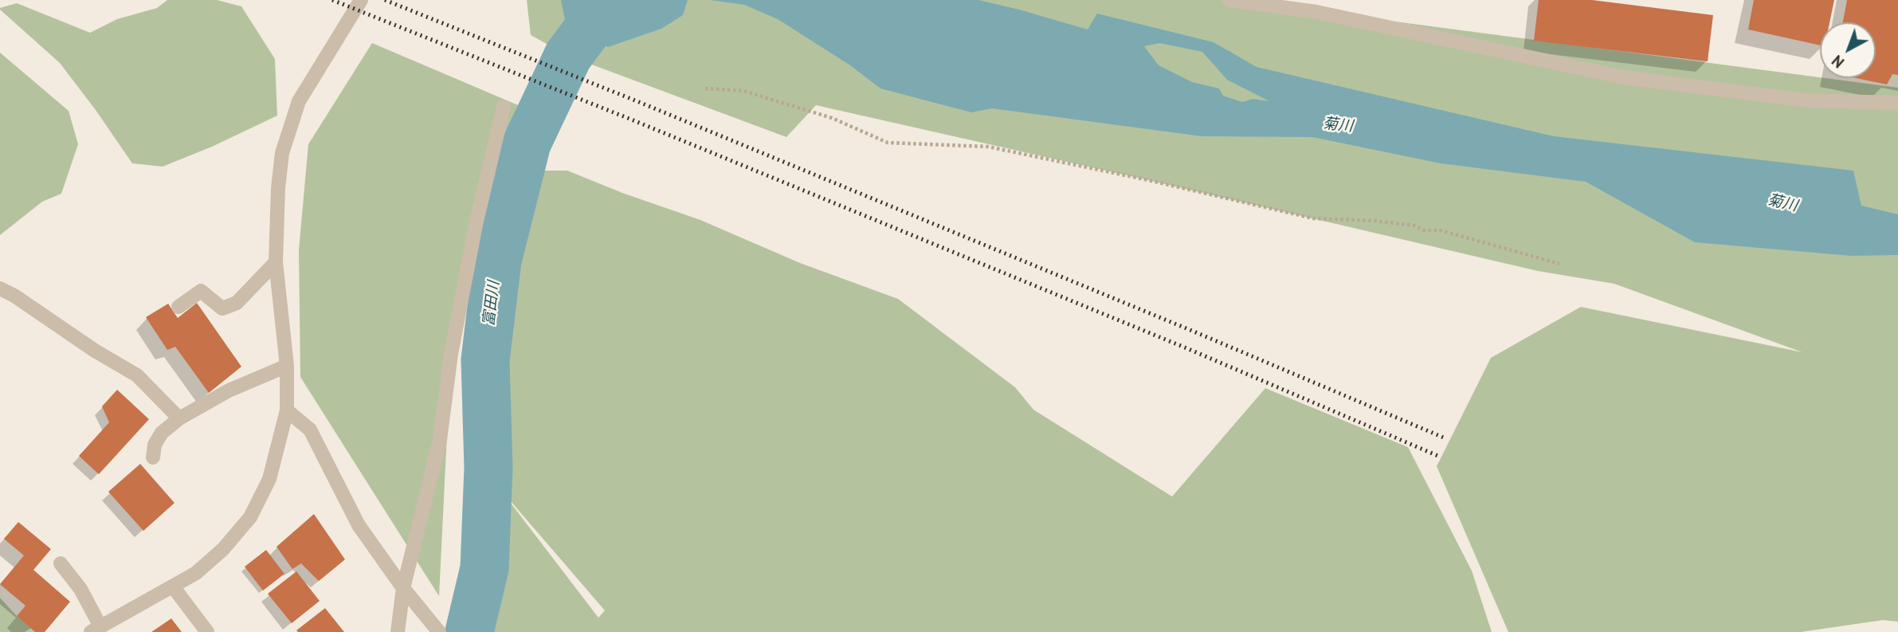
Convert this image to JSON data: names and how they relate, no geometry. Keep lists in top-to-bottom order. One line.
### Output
{"water":["菊川","富田川"],"north":"bottom left"}
